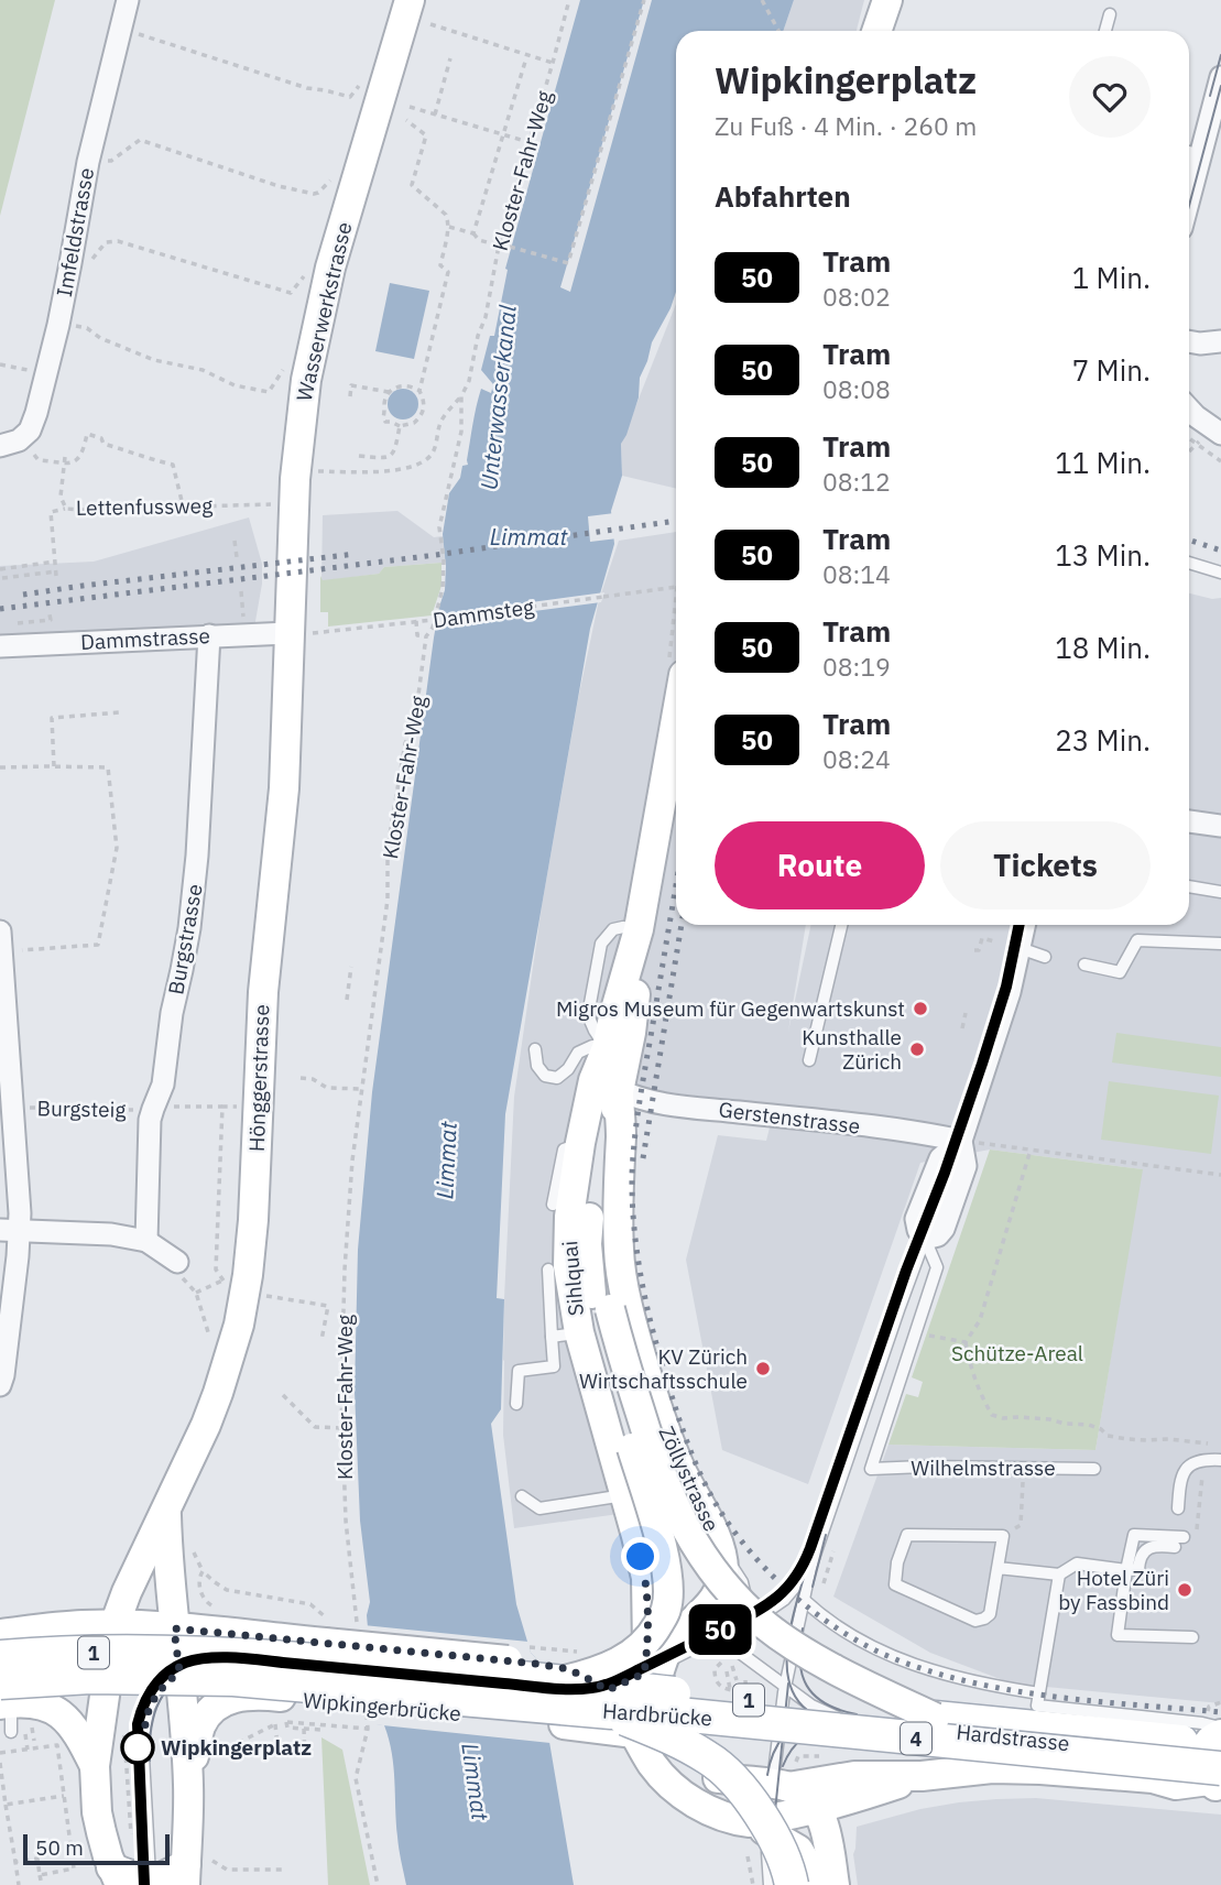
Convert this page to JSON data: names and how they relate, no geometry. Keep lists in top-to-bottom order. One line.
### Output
{"streets":{"main road":["1","Hardbrücke","4"],"street":["Imfeldstrasse","Wasserwerkstrasse","Dammstrasse","Burgstrasse","Hönggerstrasse","Gerstenstrasse","Sihlquai","Zöllystrasse","Wipkingerbrücke","Hardstrasse"],"lane":["Wilhelmstrasse"],"path":["Kloster-Fahr-Weg","Lettenfussweg","Dammsteg","Burgsteig"]},"crossings":[["Wasserwerkstrasse","Dammsteg"],["Wasserwerkstrasse","Dammstrasse"],["Wasserwerkstrasse","Hönggerstrasse"],["Dammsteg","Dammstrasse"],["Dammsteg","Hönggerstrasse"],["Dammstrasse","Burgstrasse"],["Dammstrasse","Hönggerstrasse"],["Hönggerstrasse","Wipkingerbrücke"],["Gerstenstrasse","Sihlquai"],["Gerstenstrasse","Zöllystrasse"],["Sihlquai","Zöllystrasse"],["1","Wipkingerbrücke"],["1","Hardbrücke"],["1","Hardstrasse"],["Wipkingerbrücke","Hardbrücke"],["Wipkingerbrücke","Hardstrasse"],["Hardbrücke","Hardstrasse"]],"water":["Unterwasserkanal","Limmat"],"parks":["Schütze-Areal"],"places":["Migros Museum für Gegenwartskunst","Kunsthalle Zürich","KV Zürich Wirtschaftsschule","Hotel Züri by Fassbind","Wipkingerplatz"],"lines":["tram line 50"],"scale_bar":"50 m","page":{"on_map":"50","heading":[["Wipkingerplatz","Zu Fuß · 4 Min. · 260 m"],"Abfahrten"],"list":[{"mark":"50","name":"Tram","note":"08:02","value":"1 Min."},{"mark":"50","name":"Tram","note":"08:08","value":"7 Min."},{"mark":"50","name":"Tram","note":"08:12","value":"11 Min."},{"mark":"50","name":"Tram","note":"08:14","value":"13 Min."},{"mark":"50","name":"Tram","note":"08:19","value":"18 Min."},{"mark":"50","name":"Tram","note":"08:24","value":"23 Min."}],"buttons":["Route","Tickets"],"scale":"50 m"}}
